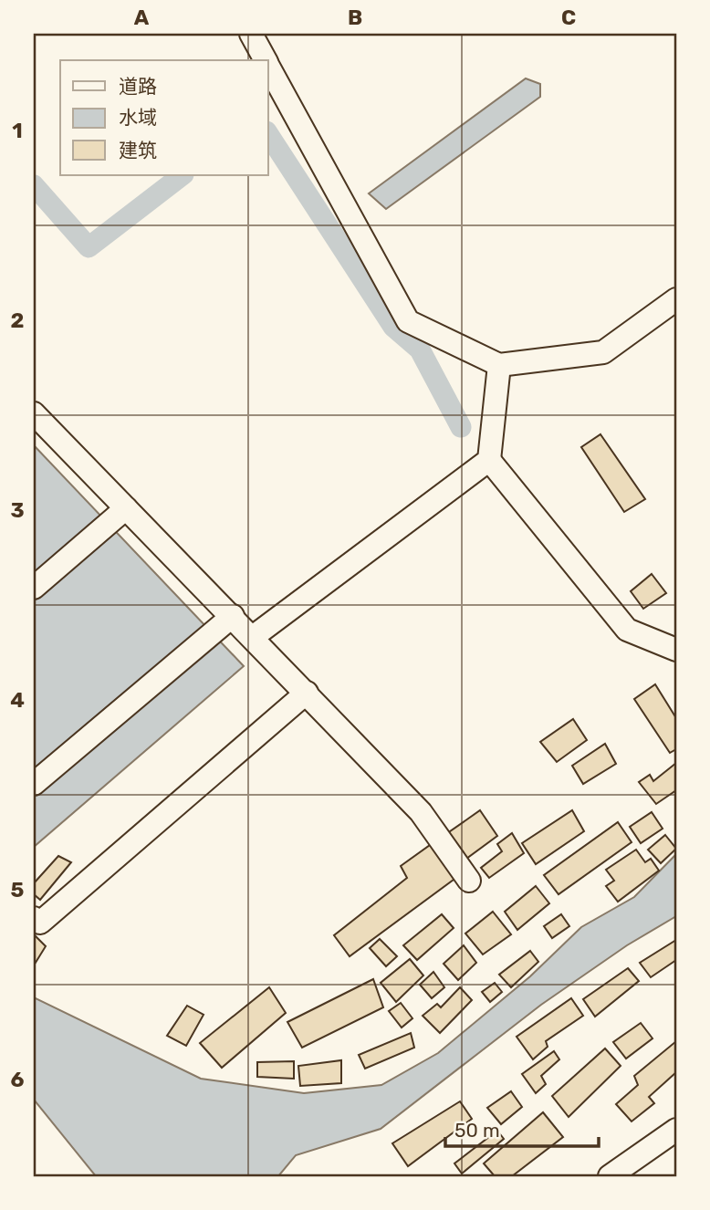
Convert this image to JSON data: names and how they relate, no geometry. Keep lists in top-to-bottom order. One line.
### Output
{"legend":["道路","水域","建筑"],"scale_bar":"50 m","grid":{"columns":["A","B","C"],"rows":["1","2","3","4","5","6"]}}
